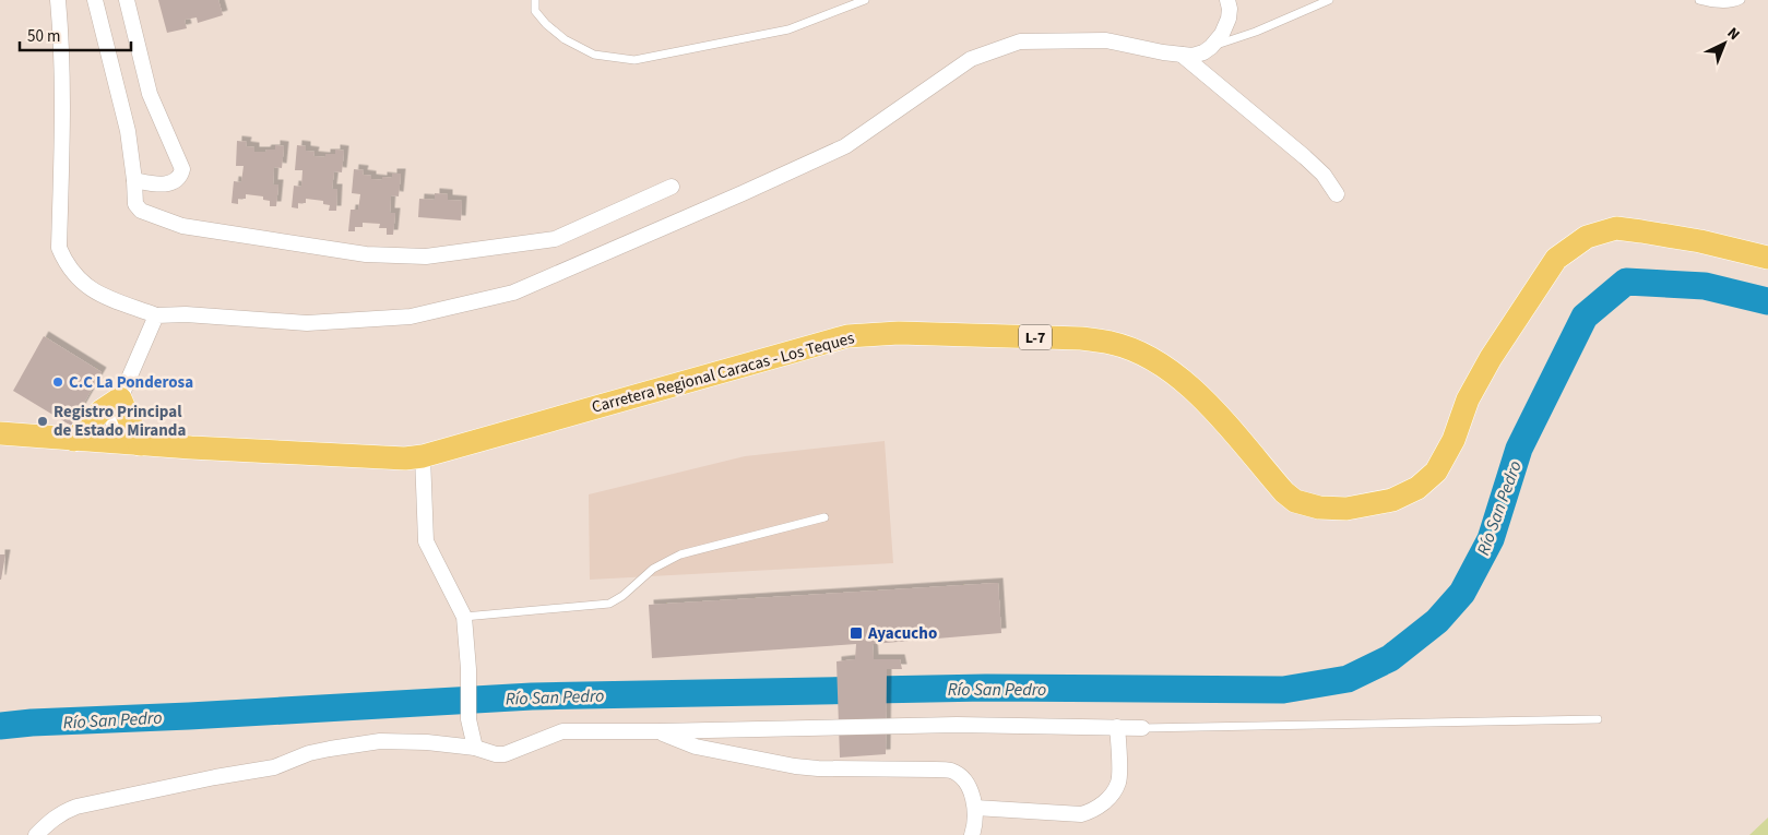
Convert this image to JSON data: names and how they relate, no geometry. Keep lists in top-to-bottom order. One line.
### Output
{"streets":{"main road":["L-7","Carretera Regional Caracas - Los Teques"]},"water":["Río San Pedro"],"places":{"other":["C.C La Ponderosa","Registro Principal de Estado Miranda"],"transit":["Ayacucho"]},"scale_bar":"50 m","north":"top right"}
